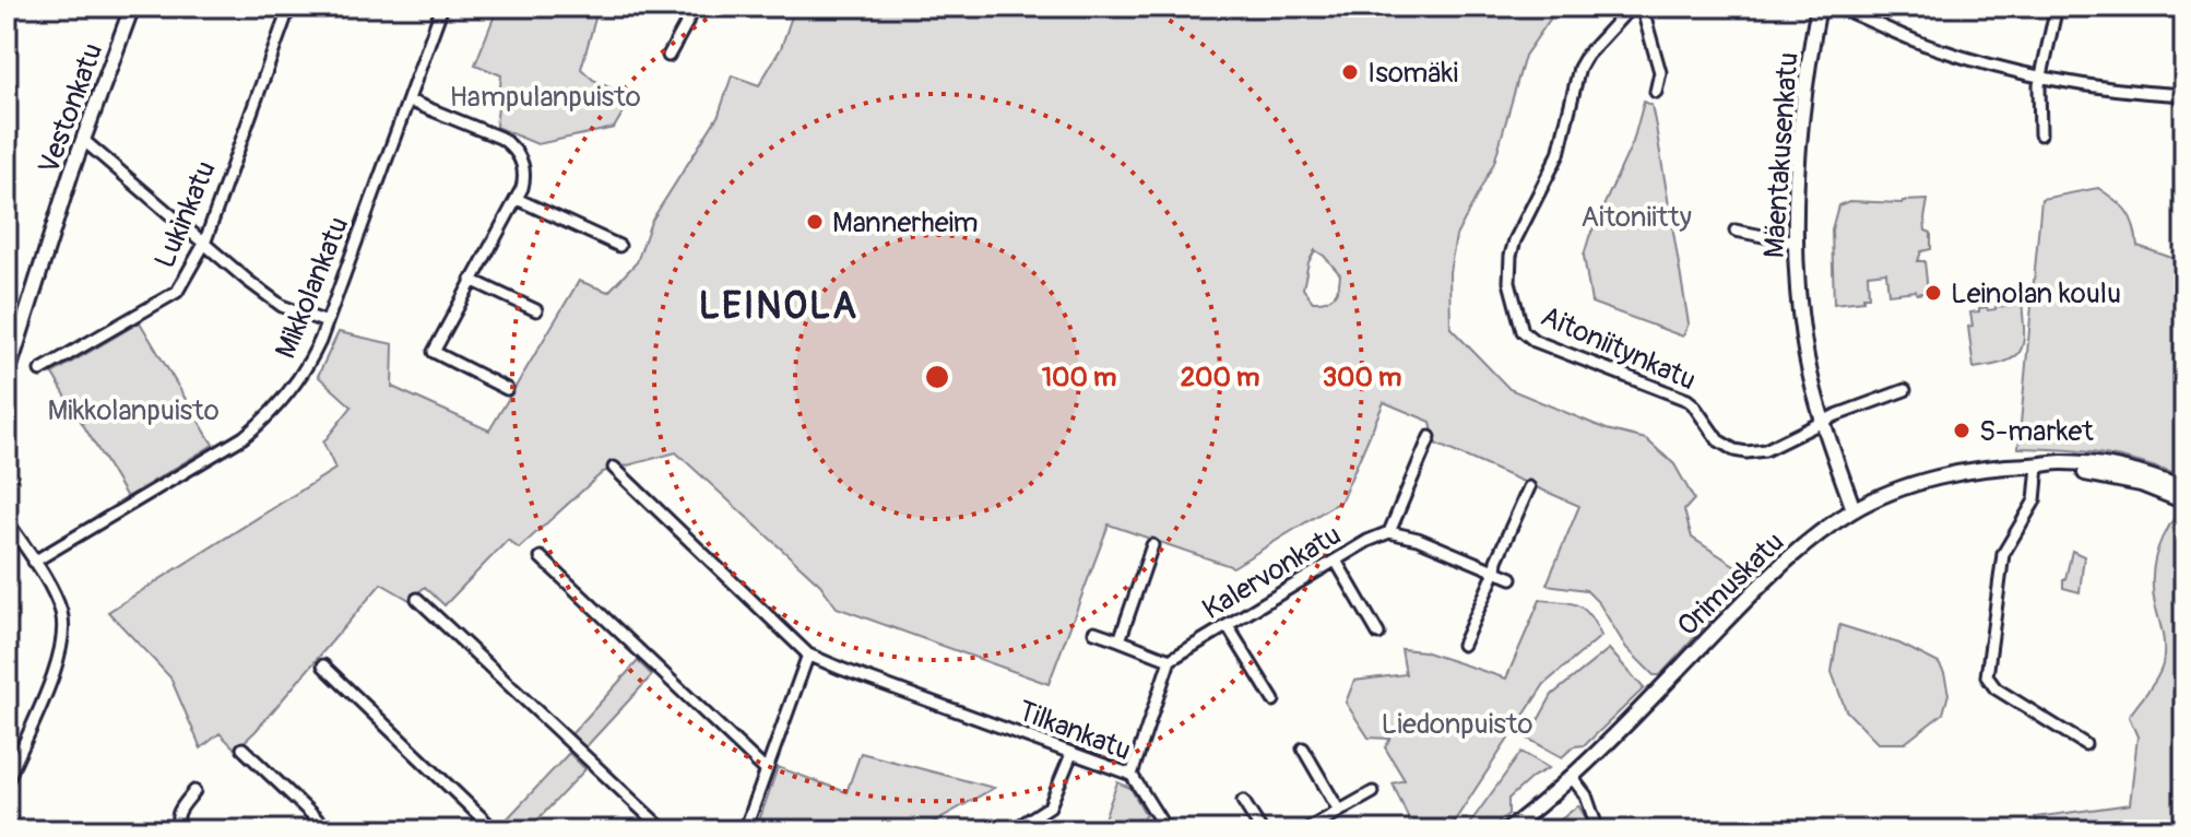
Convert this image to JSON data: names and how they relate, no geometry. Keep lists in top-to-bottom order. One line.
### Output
{"streets":{"main road":["Vestonkatu","Mäentakusenkatu","Orimuskatu"],"street":["Lukinkatu","Mikkolankatu","Aitoniitynkatu","Kalervonkatu","Tilkankatu"]},"crossings":[["Mäentakusenkatu","Aitoniitynkatu"],["Mäentakusenkatu","Orimuskatu"]],"districts":["LEINOLA"],"parks":["Hampulanpuisto","Aitoniitty","Mikkolanpuisto","Liedonpuisto"],"places":["Isomäki","Mannerheim","Leinolan koulu","S-market"],"rings":["100 m","200 m","300 m"]}
